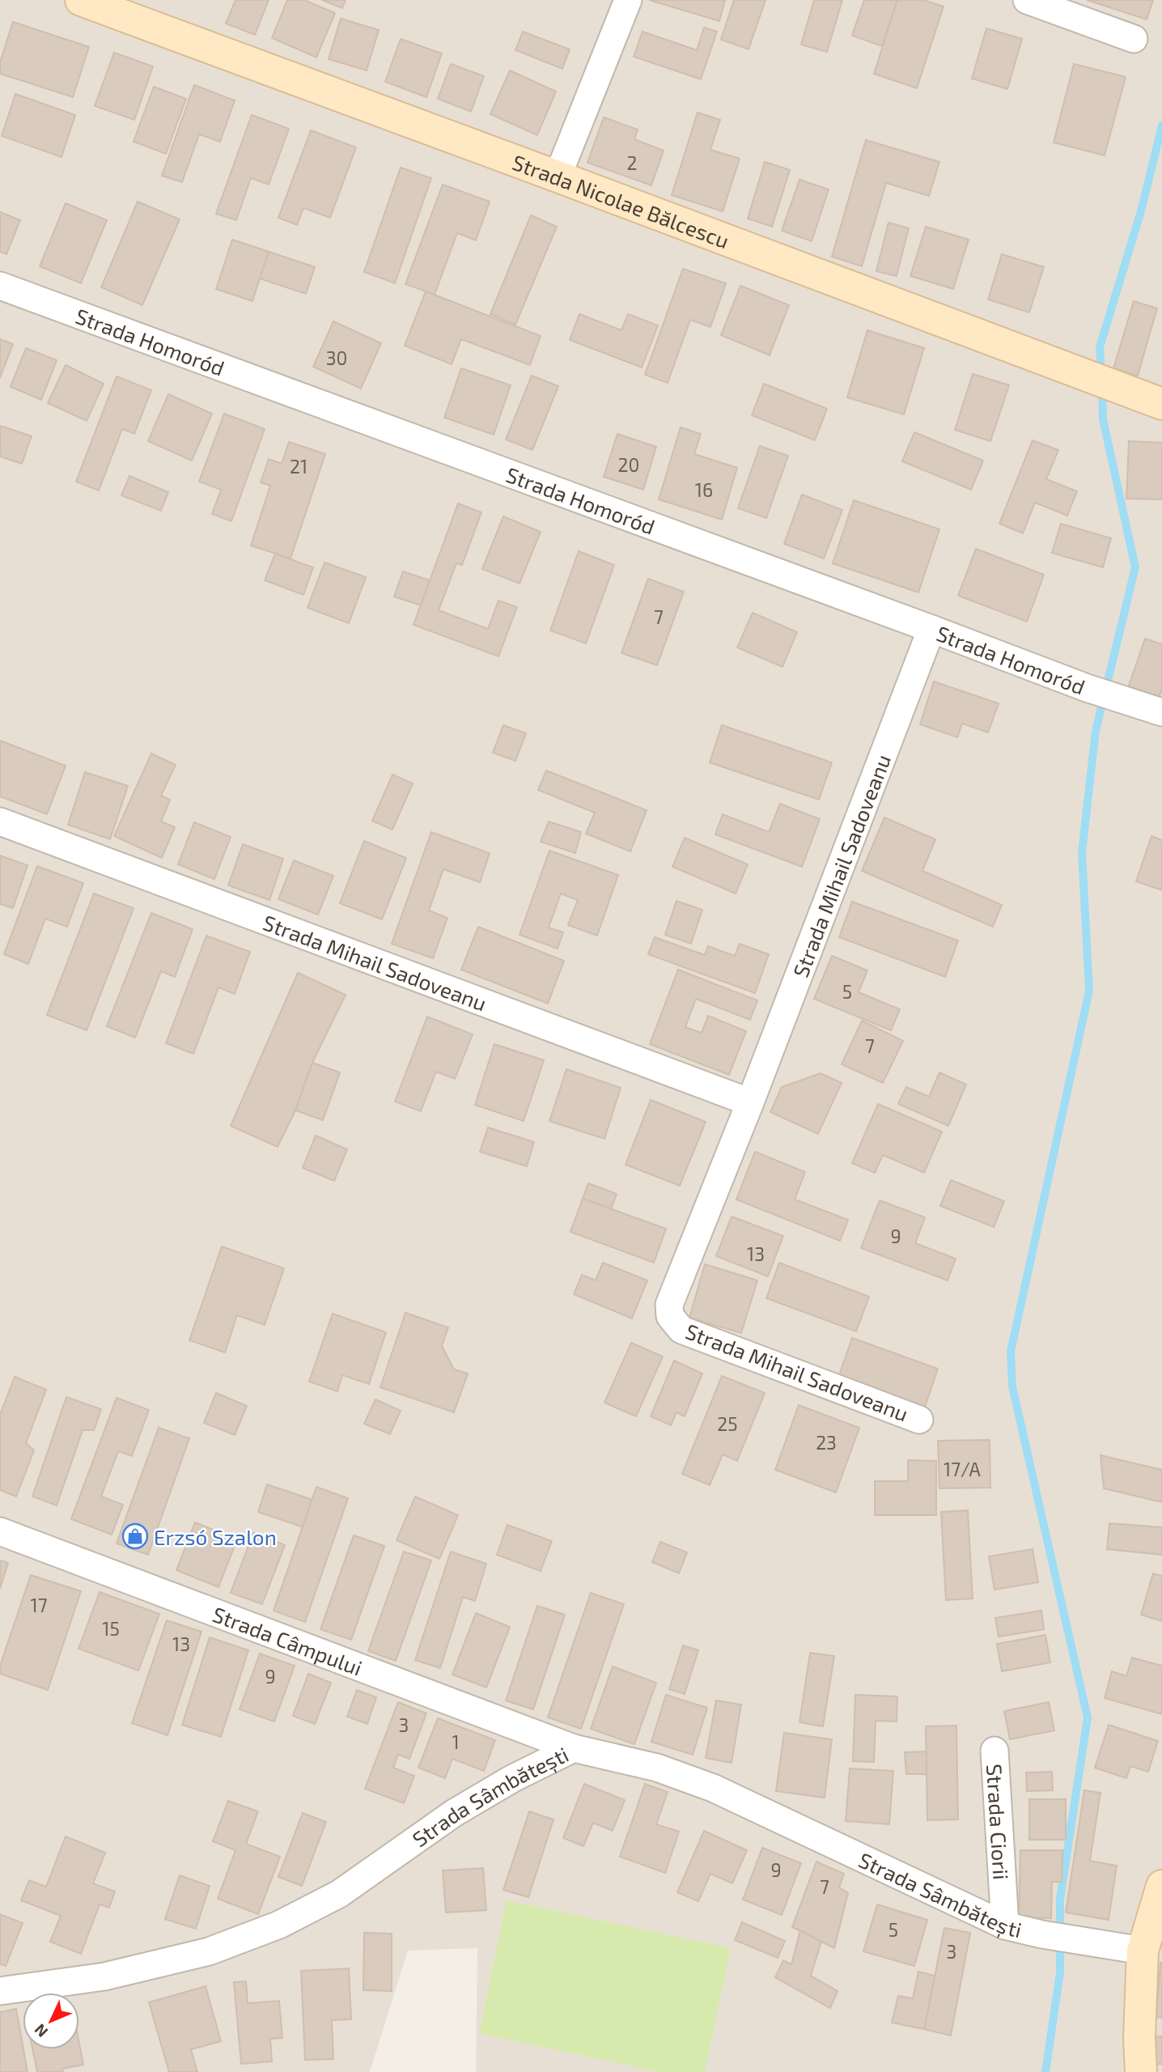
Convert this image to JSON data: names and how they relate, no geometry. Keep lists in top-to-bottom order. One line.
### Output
{"streets":{"main road":["Strada Nicolae Bălcescu"],"street":["Strada Homoród","Strada Mihail Sadoveanu","Strada Câmpului","Strada Sâmbătești","Strada Ciorii"]},"crossings":[["Strada Homoród","Strada Mihail Sadoveanu"],["Strada Câmpului","Strada Sâmbătești"],["Strada Sâmbătești","Strada Ciorii"]],"places":{"shop":["Erzsó Szalon"]},"house_numbers":["2","30","20","21","16","7","5","7","9","13","25","23","17/A","17","15","13","9","3","1","9","7","5","3"],"north":"bottom left"}
